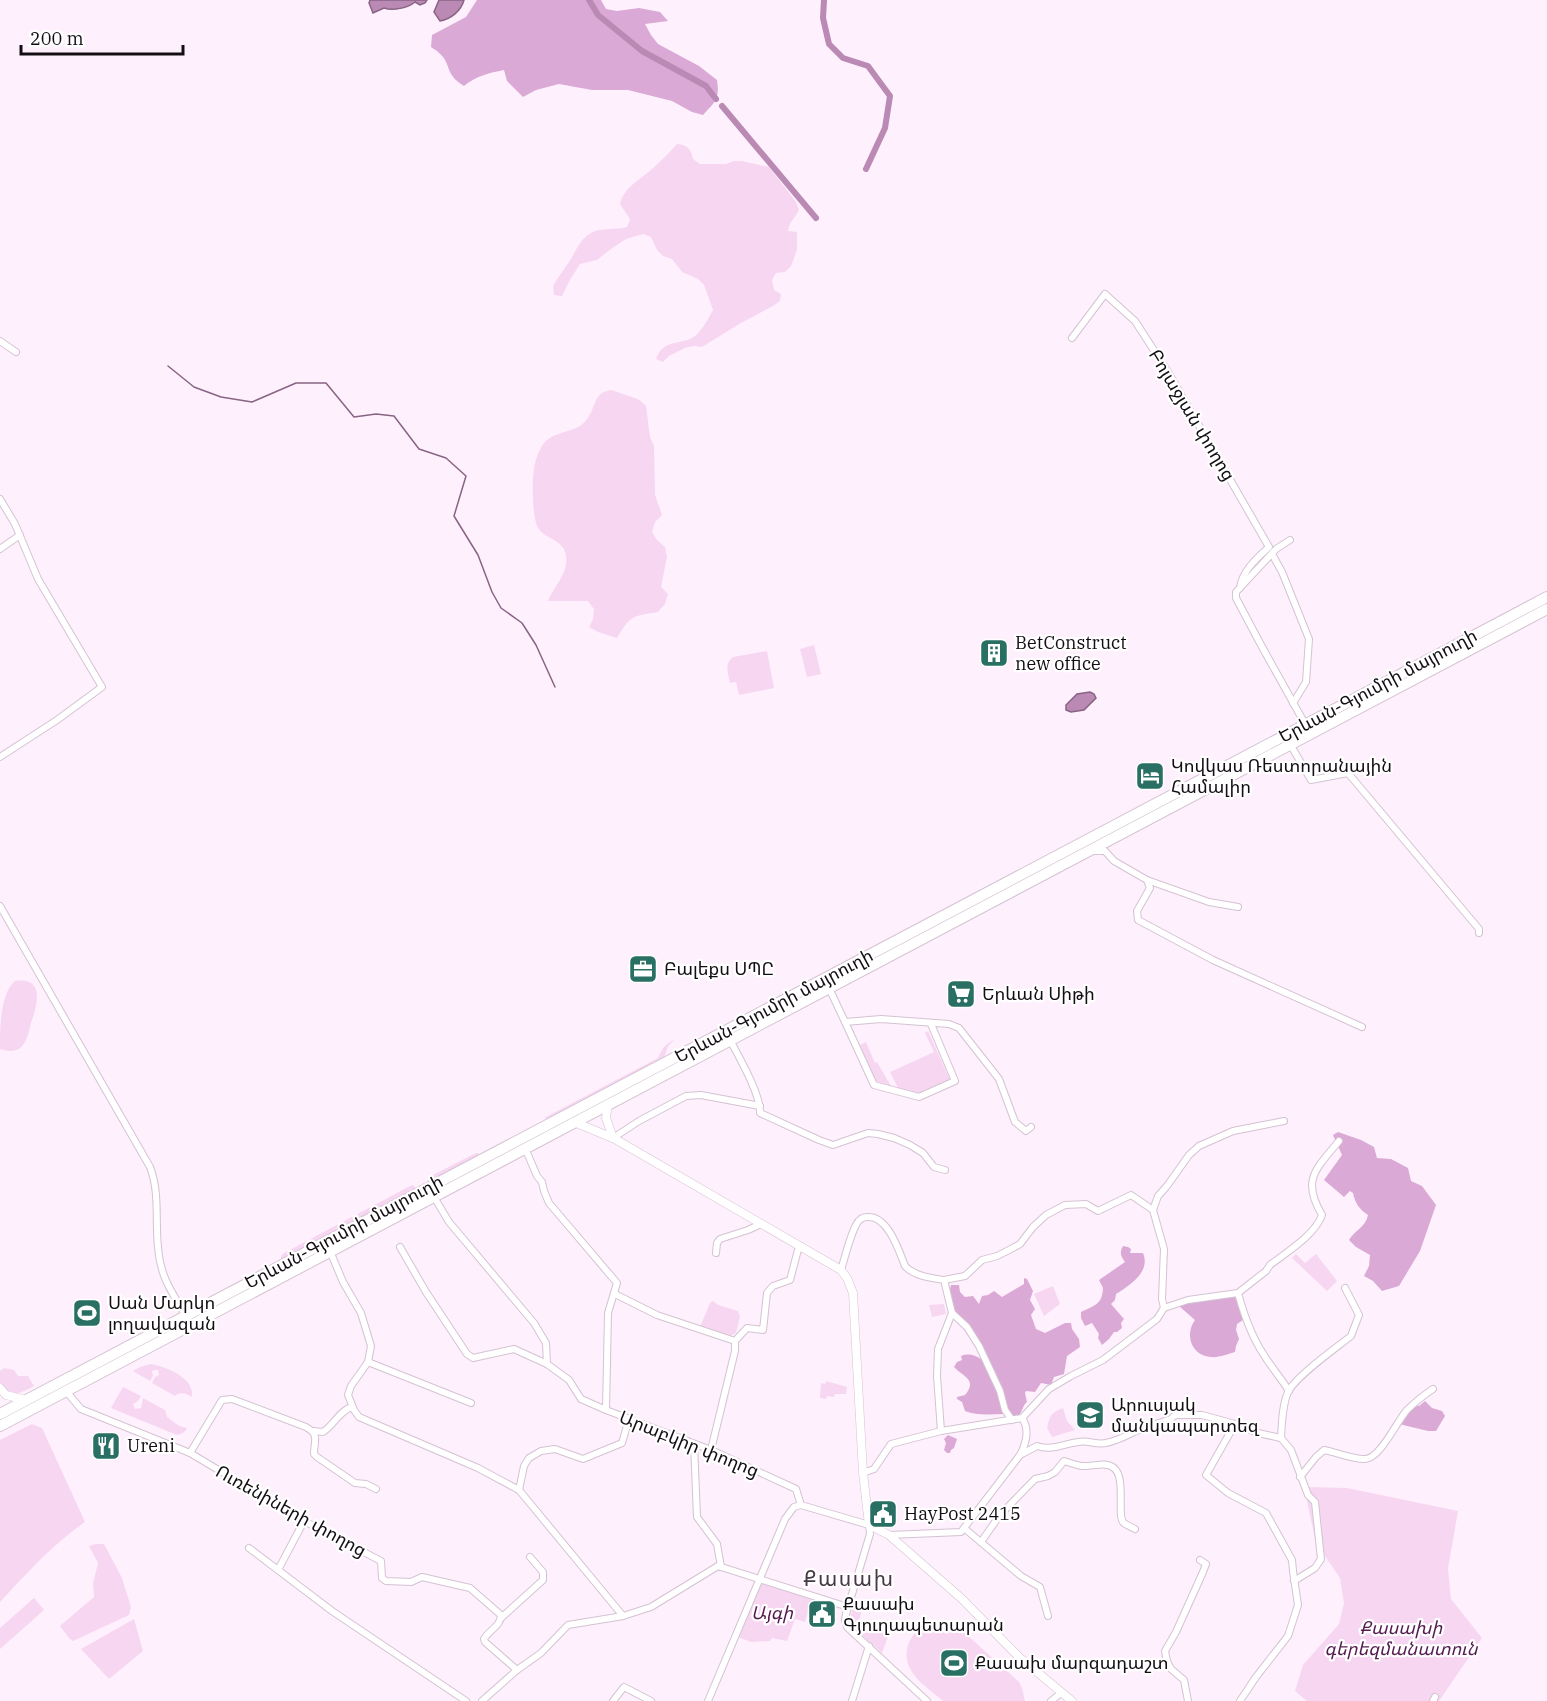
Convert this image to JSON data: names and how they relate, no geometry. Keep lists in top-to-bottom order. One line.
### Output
{"streets":{"highway":["Երևան-Գյումրի մայրուղի"],"street":["Բոյաջյան փողոց","Արաբկիր փողոց","Ուռենիների փողոց"]},"crossings":[["Երևան-Գյումրի մայրուղի","Ուռենիների փողոց"]],"districts":["Քասախ"],"parks":["Այգի","Քասախի գերեզմանատուն"],"places":{"building":["BetConstruct new office"],"hotel":["Կովկաս Ռեստորանային Համալիր"],"office":["Բալեքս ՍՊԸ"],"supermarket":["Երևան Սիթի"],"sports":["Սան Մարկո լողավազան","Քասախ մարզադաշտ"],"school or university":["Արուսյակ մանկապարտեզ"],"restaurant":["Ureni"],"public building":["HayPost 2415","Քասախ Գյուղապետարան"]},"scale_bar":"200 m"}
